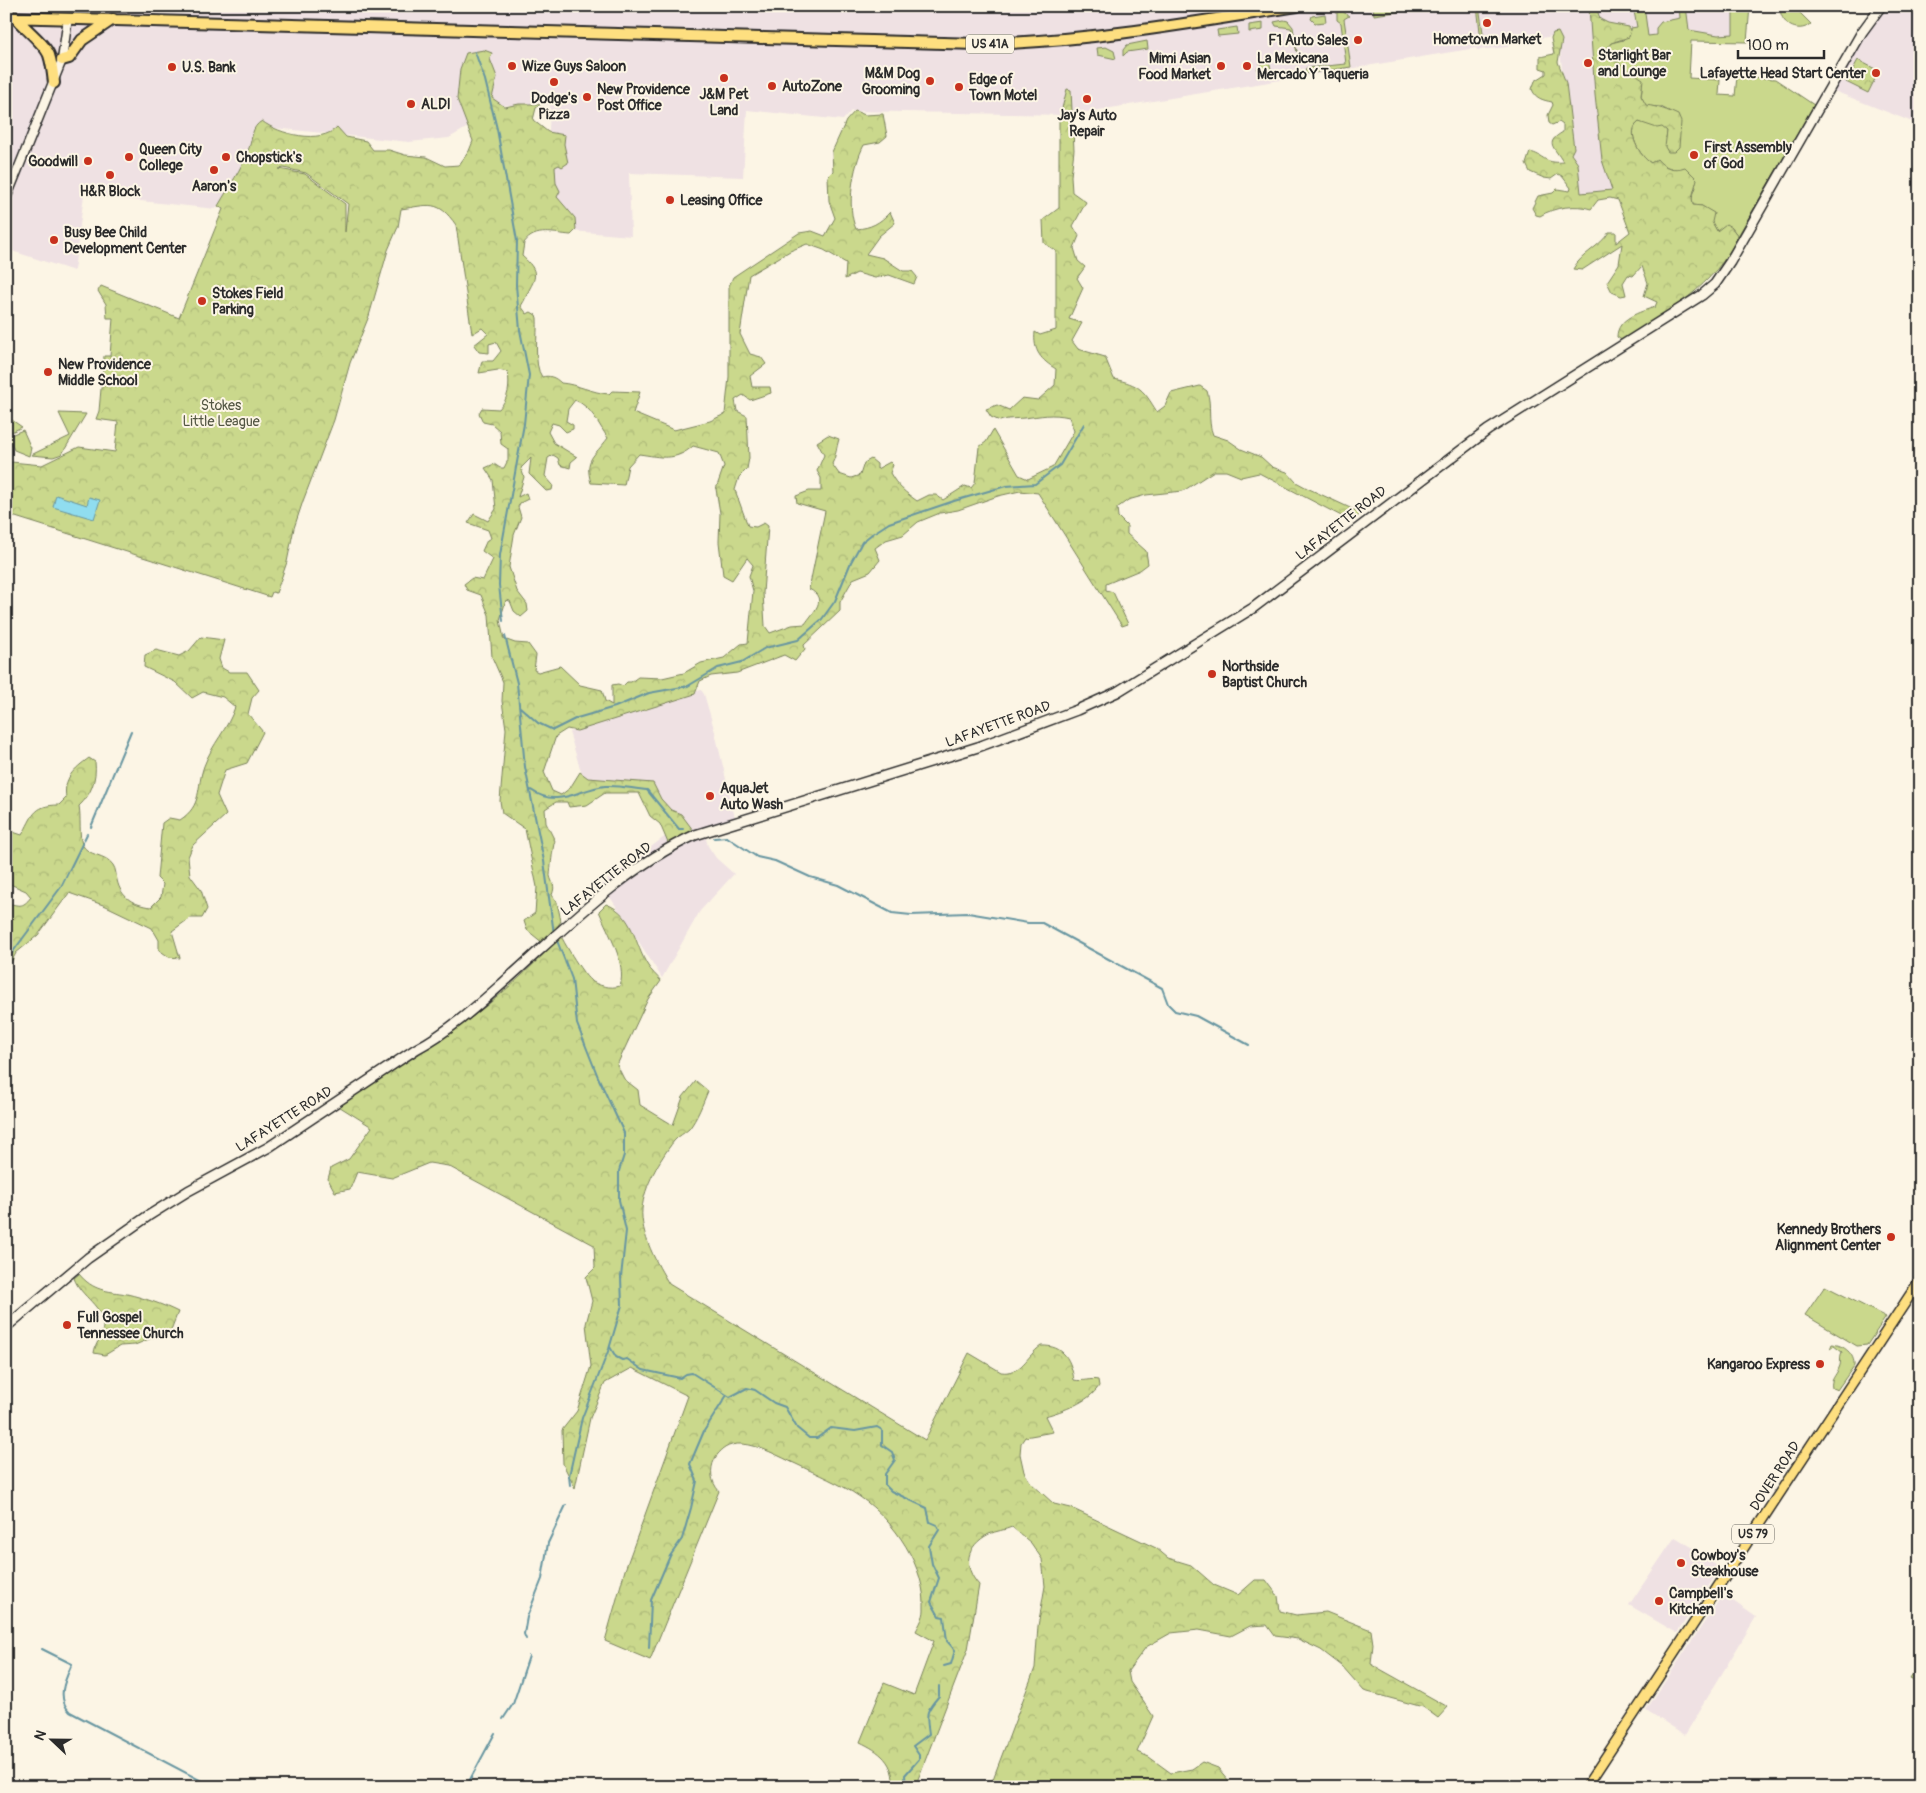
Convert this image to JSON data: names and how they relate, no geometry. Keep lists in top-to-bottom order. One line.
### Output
{"streets":{"highway":["US 41A"],"main road":["LAFAYETTE ROAD","DOVER ROAD","US 79"]},"parks":["Stokes Little League"],"places":["Hometown Market","F1 Auto Sales","Starlight Bar and Lounge","Wize Guys Saloon","Mimi Asian Food Market","La Mexicana Mercado Y Taqueria","U.S. Bank","Lafayette Head Start Center","J&M Pet Land","M&M Dog Grooming","Dodge's Pizza","AutoZone","Edge of Town Motel","New Providence Post Office","Jay's Auto Repair","ALDI","First Assembly of God","Queen City College","Chopstick's","Goodwill","Aaron's","H&R Block","Leasing Office","Busy Bee Child Development Center","Stokes Field Parking","New Providence Middle School","Northside Baptist Church","AquaJet Auto Wash","Kennedy Brothers Alignment Center","Full Gospel Tennessee Church","Kangaroo Express","Cowboy's Steakhouse","Campbell's Kitchen"],"scale_bar":"100 m","north":"left"}
